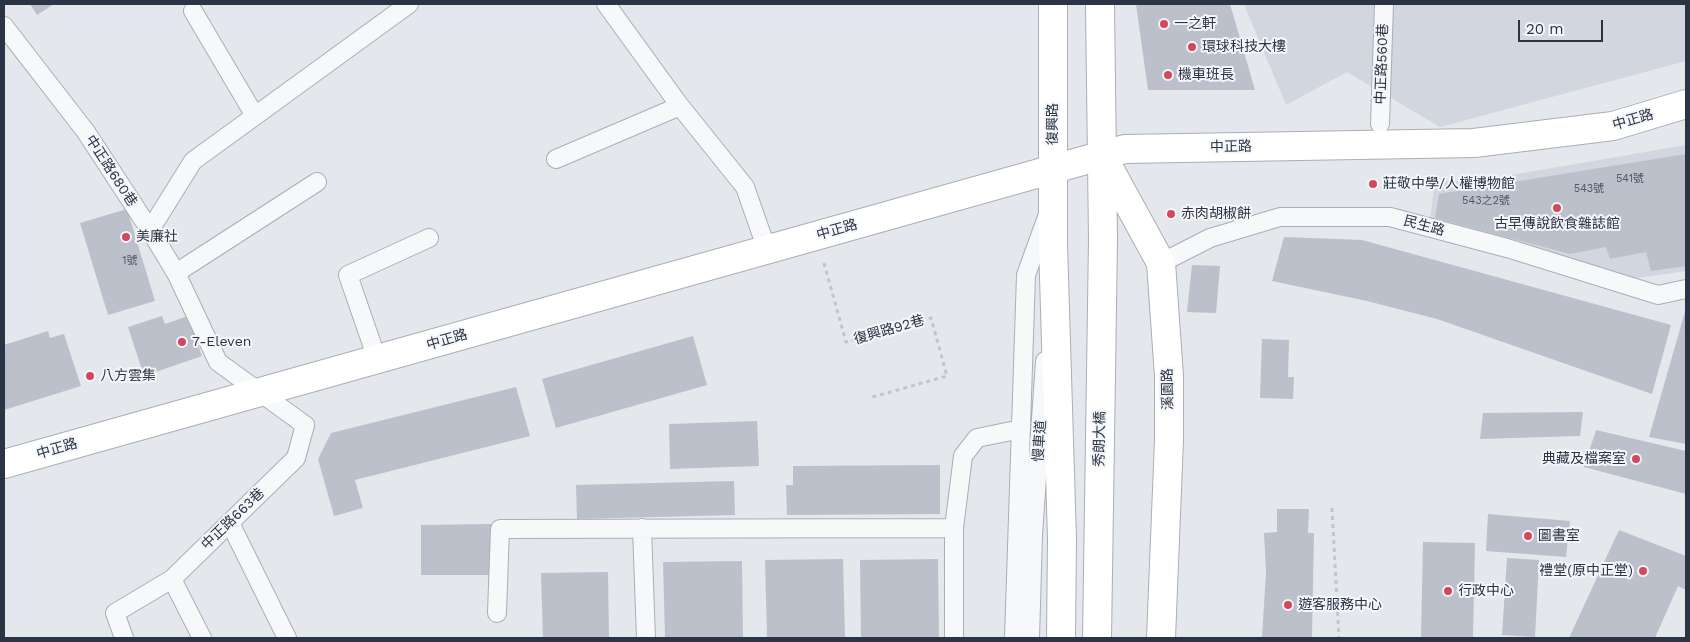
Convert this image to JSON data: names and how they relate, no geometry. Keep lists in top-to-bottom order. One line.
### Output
{"streets":{"street":["中正路","復興路","溪園路","秀朗大橋"],"lane":["中正路560巷","中正路680巷","民生路","慢車道","中正路663巷"],"path":["復興路92巷"]},"crossings":[["中正路","復興路"],["中正路","中正路680巷"],["中正路","復興路92巷"],["中正路","溪園路"],["中正路","秀朗大橋"],["中正路","中正路663巷"],["復興路","慢車道"],["中正路680巷","中正路663巷"],["民生路","溪園路"],["溪園路","秀朗大橋"]],"places":["一之軒","環球科技大樓","機車班長","莊敬中學/人權博物館","古早傳說飲食雜誌館","赤肉胡椒餅","美廉社","7-Eleven","八方雲集","典藏及檔案室","圖書室","禮堂(原中正堂)","行政中心","遊客服務中心"],"house_numbers":["541號","543號","543之2號","1號"],"scale_bar":"20 m"}
